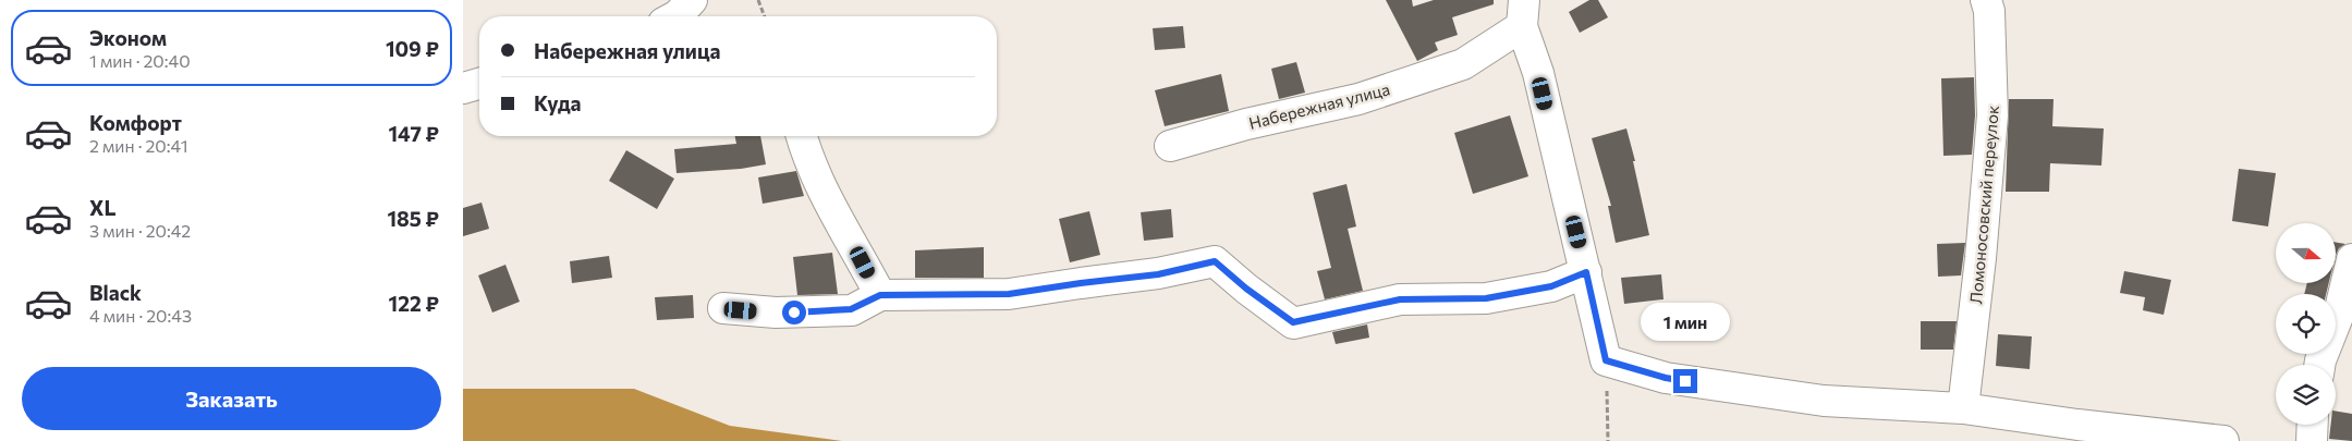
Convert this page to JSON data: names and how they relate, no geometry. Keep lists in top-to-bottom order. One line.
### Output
{"streets":{"street":["Набережная улица","Ломоносовский переулок"]},"north":"right","page":{"list":[{"name":"Эконом","note":"1 мин · 20:40","value":"109 ₽"},{"name":"Комфорт","note":"2 мин · 20:41","value":"147 ₽"},{"name":"XL","note":"3 мин · 20:42","value":"185 ₽"},{"name":"Black","note":"4 мин · 20:43","value":"122 ₽"}],"banner":["Набережная улица","Куда"],"bubble":"1 мин","buttons":"Заказать"}}
